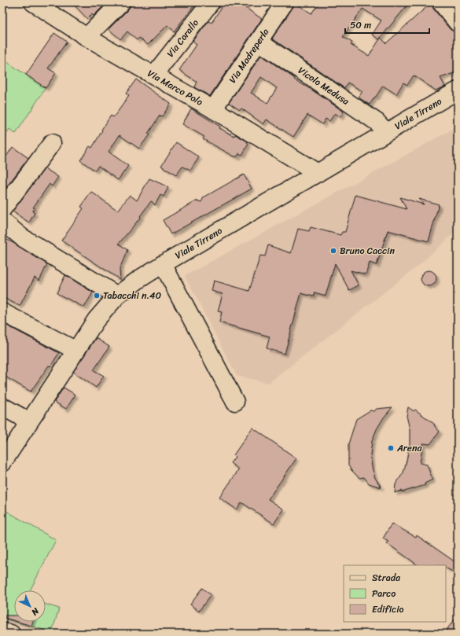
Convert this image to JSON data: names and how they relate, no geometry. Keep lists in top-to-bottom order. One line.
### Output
{"streets":{"street":["Via Corallo","Via Madreperla","Vicolo Medusa","Via Marco Polo","Viale Tirreno"]},"crossings":[["Via Corallo","Via Marco Polo"],["Via Madreperla","Vicolo Medusa"],["Via Madreperla","Via Marco Polo"],["Vicolo Medusa","Viale Tirreno"],["Via Marco Polo","Viale Tirreno"]],"places":["Bruno Caccin","Tabacchi n.40","Arena"],"legend":["Strada","Parco","Edificio"],"scale_bar":"50 m","north":"bottom right"}
